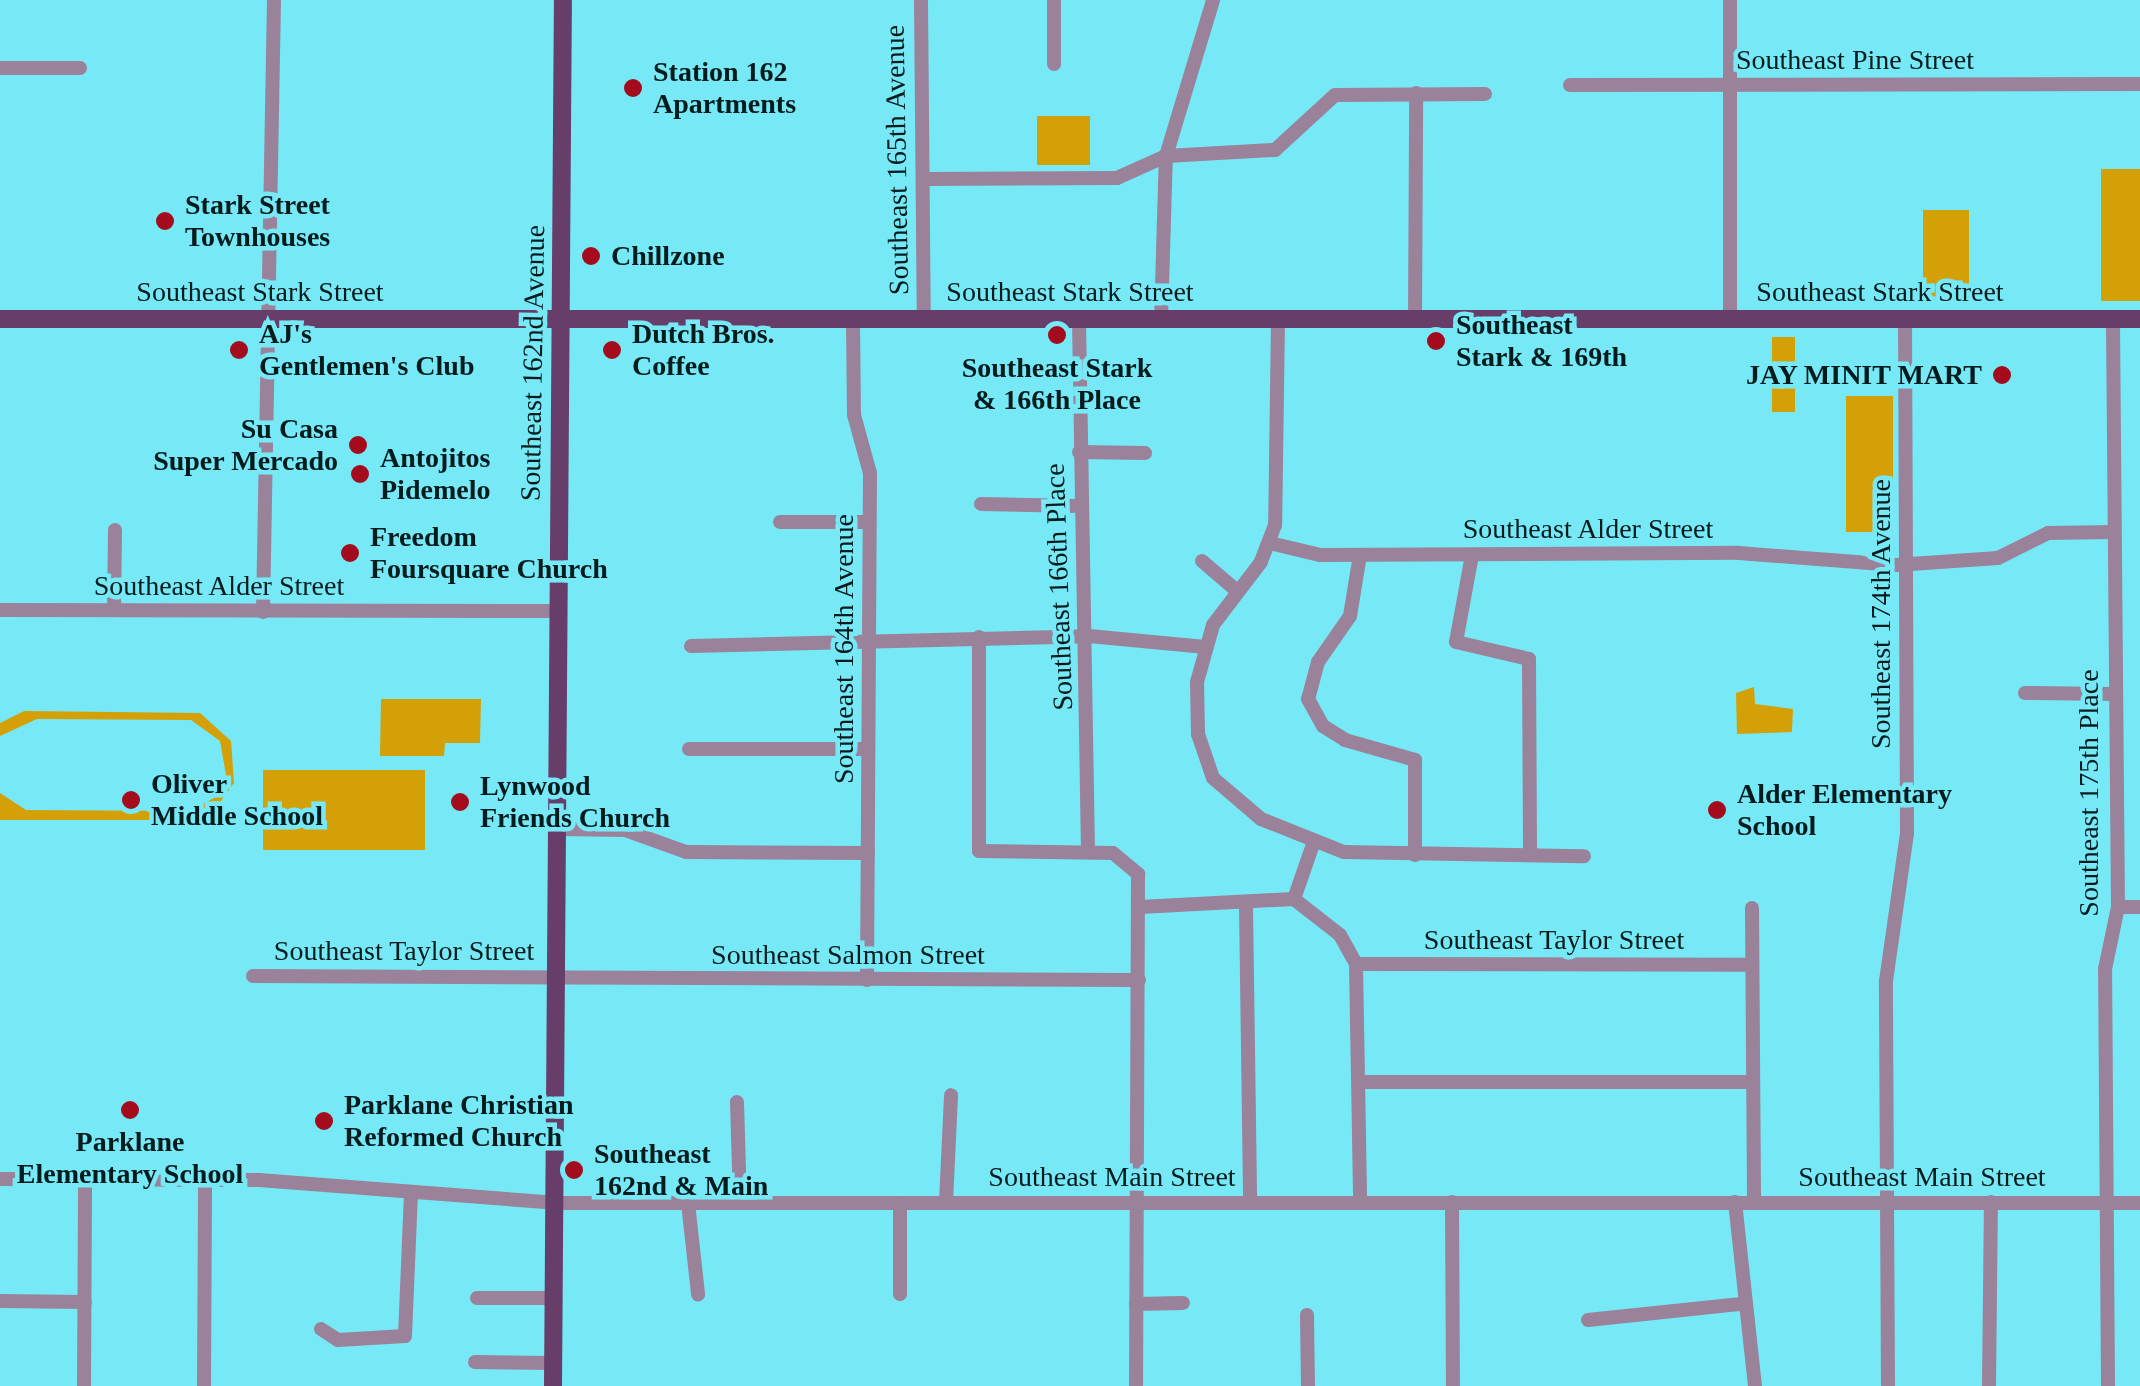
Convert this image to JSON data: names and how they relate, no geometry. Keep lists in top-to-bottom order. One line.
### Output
{"streets":{"main road":["Southeast Stark Street","Southeast 162nd Avenue"],"street":["Southeast Pine Street","Southeast 165th Avenue","Southeast Alder Street","Southeast 166th Place","Southeast 174th Avenue","Southeast 164th Avenue","Southeast 175th Place","Southeast Taylor Street","Southeast Salmon Street","Southeast Main Street"]},"crossings":[["Southeast 165th Avenue","Southeast Stark Street"],["Southeast Stark Street","Southeast 162nd Avenue"],["Southeast Stark Street","Southeast 166th Place"],["Southeast Stark Street","Southeast 174th Avenue"],["Southeast Stark Street","Southeast 164th Avenue"],["Southeast Stark Street","Southeast 175th Place"],["Southeast 162nd Avenue","Southeast Alder Street"],["Southeast 162nd Avenue","Southeast Taylor Street"],["Southeast 162nd Avenue","Southeast Salmon Street"],["Southeast 162nd Avenue","Southeast Main Street"],["Southeast Alder Street","Southeast 174th Avenue"],["Southeast Alder Street","Southeast 175th Place"],["Southeast 174th Avenue","Southeast Main Street"],["Southeast 164th Avenue","Southeast Salmon Street"],["Southeast 175th Place","Southeast Main Street"],["Southeast Taylor Street","Southeast Salmon Street"]],"places":["Station 162 Apartments","Stark Street Townhouses","Chillzone","Southeast Stark & 166th Place","Southeast Stark & 169th","AJ's Gentlemen's Club","Dutch Bros. Coffee","JAY MINIT MART","Su Casa Super Mercado","Antojitos Pidemelo","Freedom Foursquare Church","Oliver Middle School","Lynwood Friends Church","Alder Elementary School","Parklane Elementary School","Parklane Christian Reformed Church","Southeast 162nd & Main"]}
